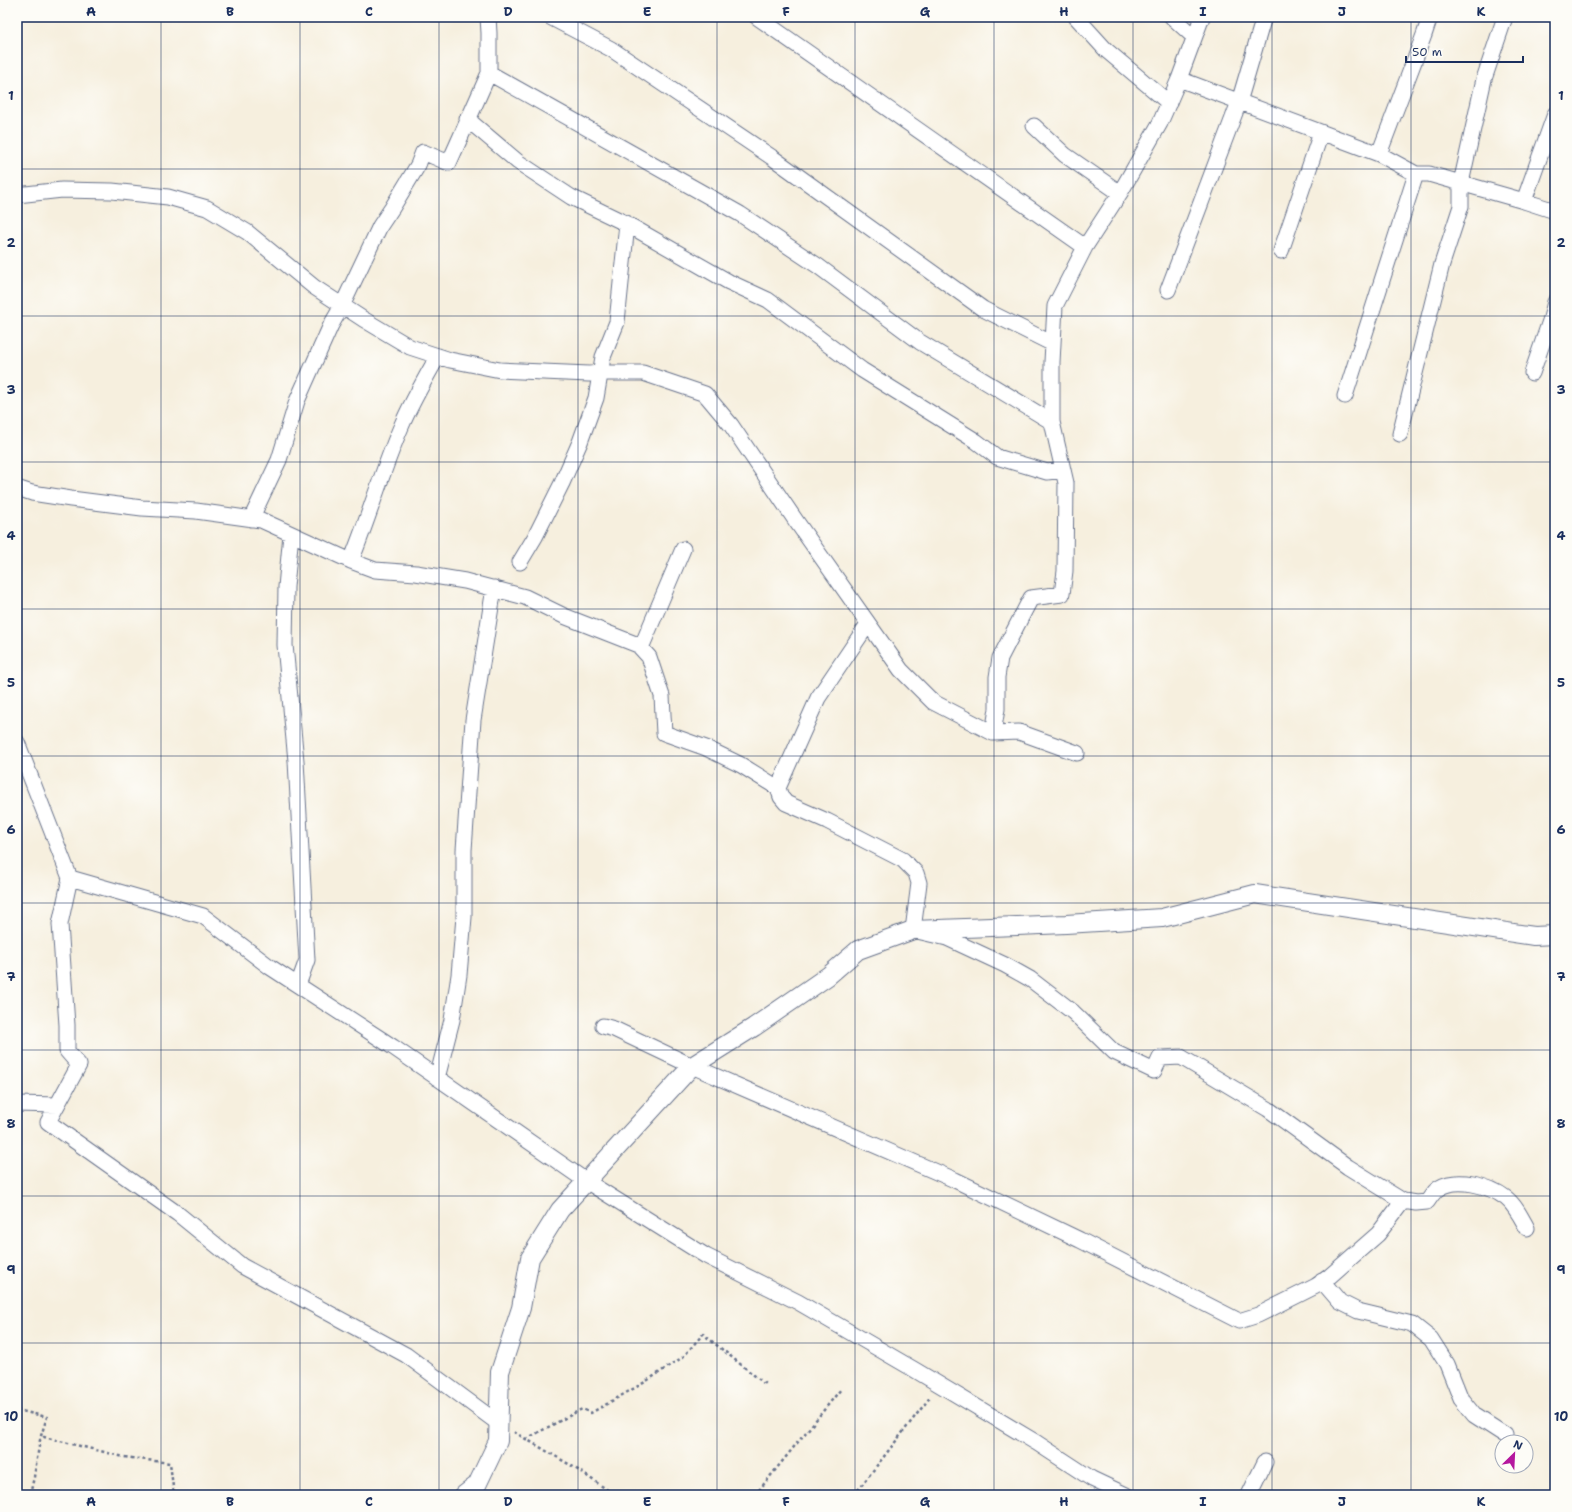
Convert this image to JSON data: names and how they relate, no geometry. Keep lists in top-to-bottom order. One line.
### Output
{"scale_bar":"50 m","north":"top right","grid":{"columns":["A","B","C","D","E","F","G","H","I","J","K"],"rows":["1","2","3","4","5","6","7","8","9","10"]}}
